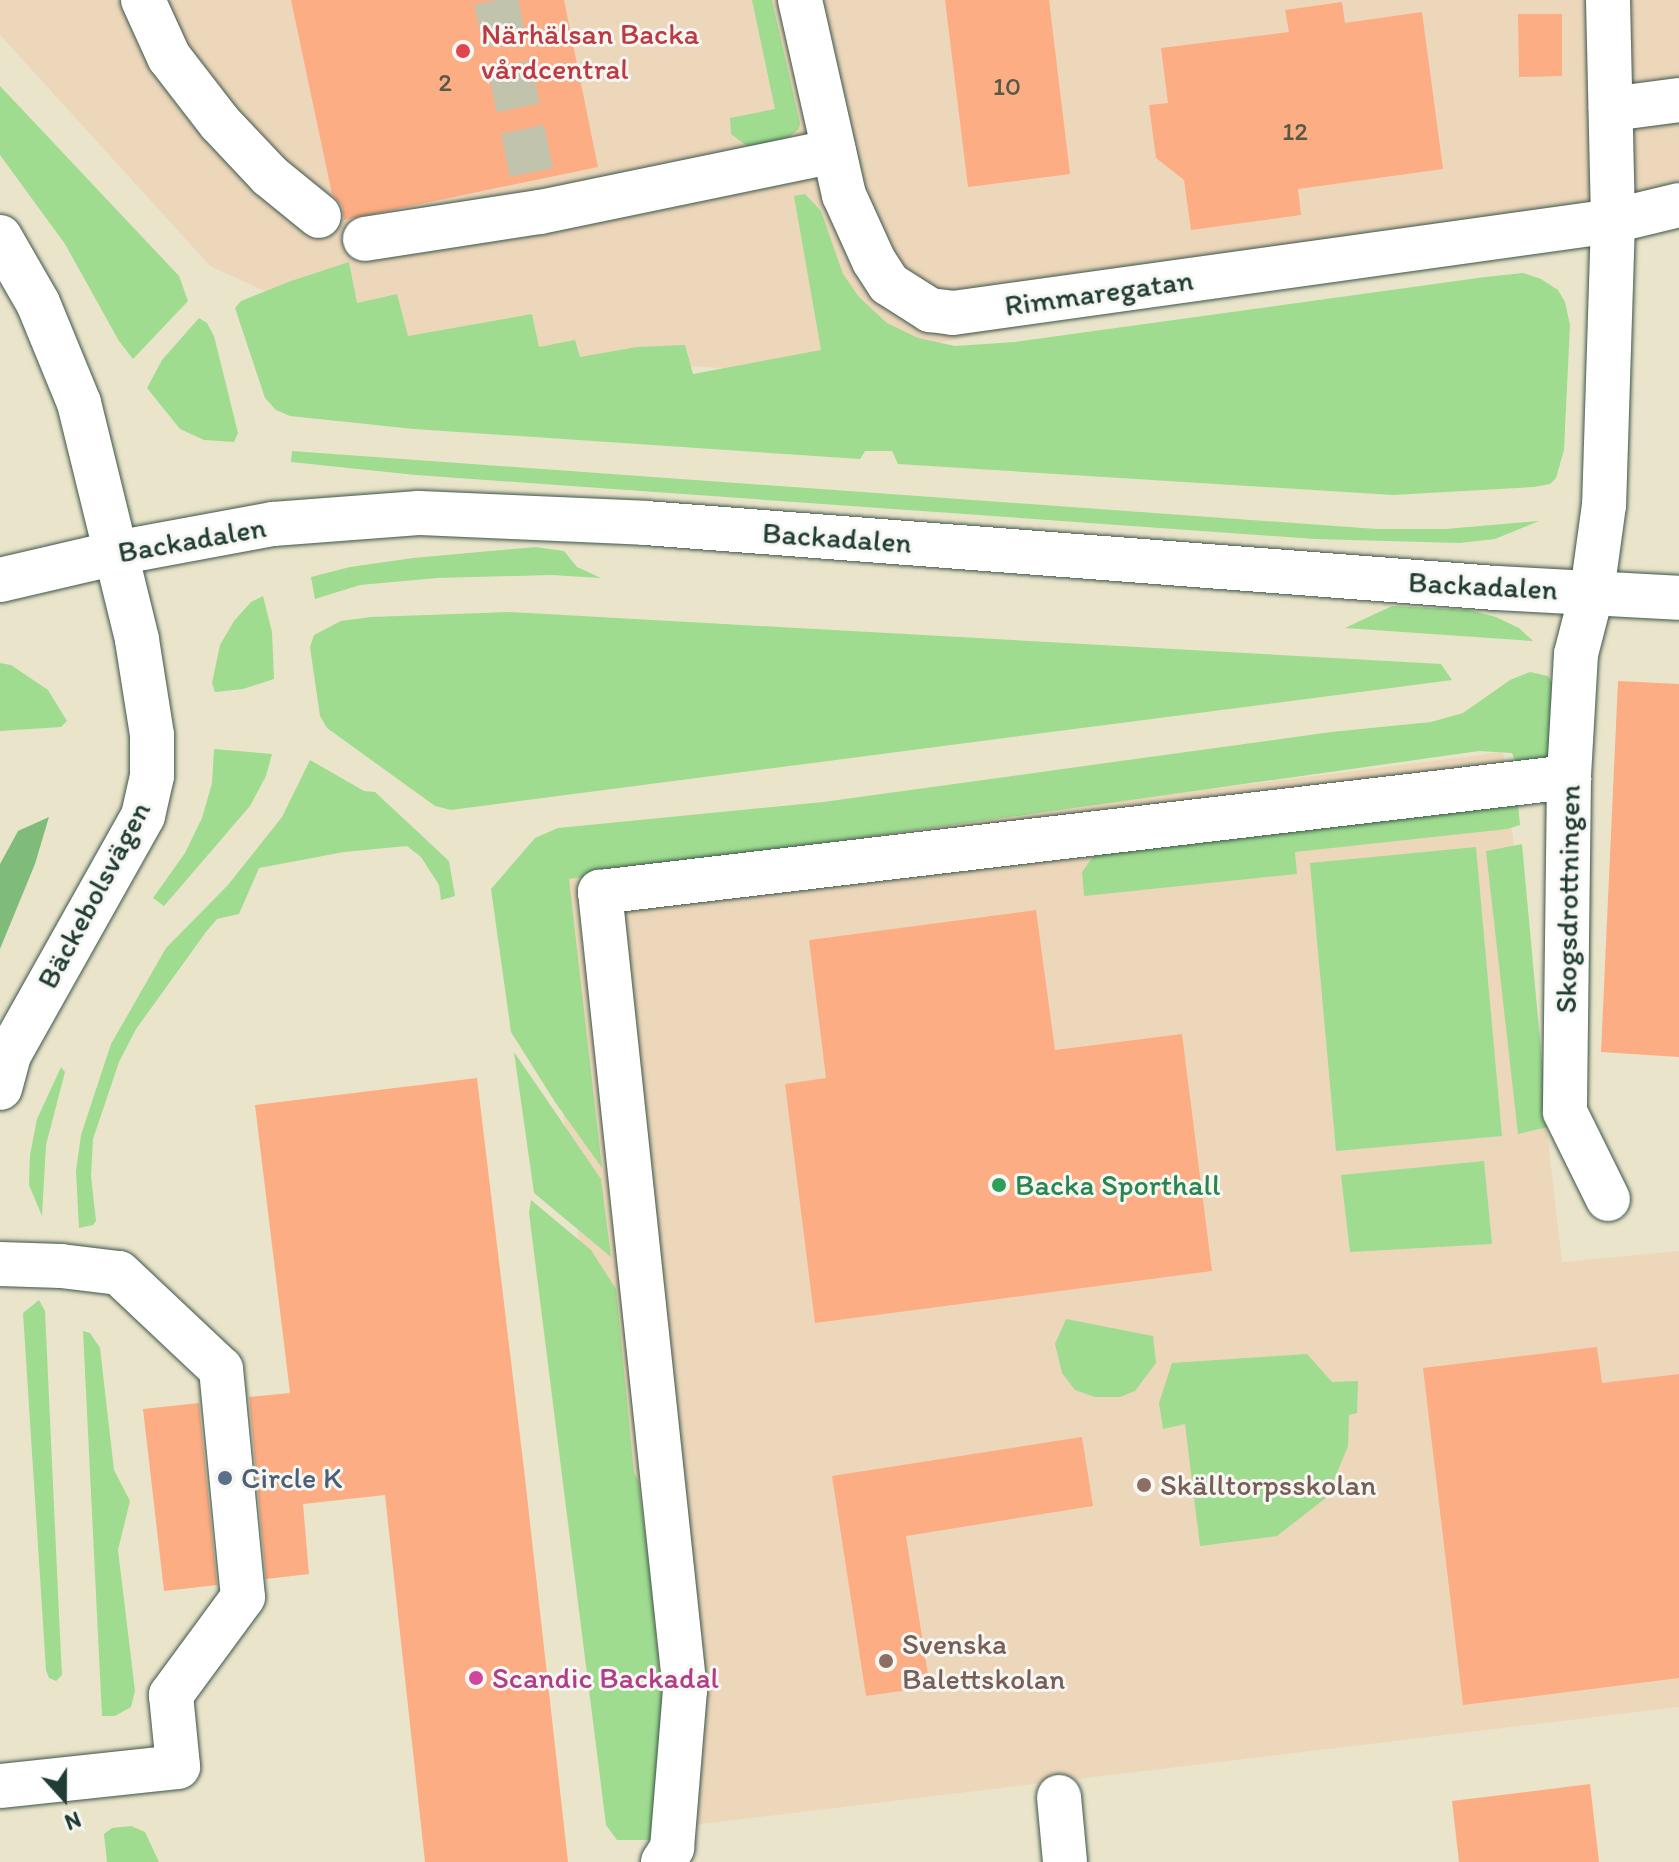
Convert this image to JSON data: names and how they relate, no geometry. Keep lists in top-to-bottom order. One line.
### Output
{"streets":{"street":["Rimmaregatan","Backadalen","Bäckebolsvägen","Skogsdrottningen"]},"crossings":[["Backadalen","Bäckebolsvägen"],["Backadalen","Skogsdrottningen"]],"places":["Närhälsan Backa vårdcentral","Backa Sporthall","Circle K","Skälltorpsskolan","Svenska Balettskolan","Scandic Backadal"],"house_numbers":["2","10","12"],"north":"bottom"}
